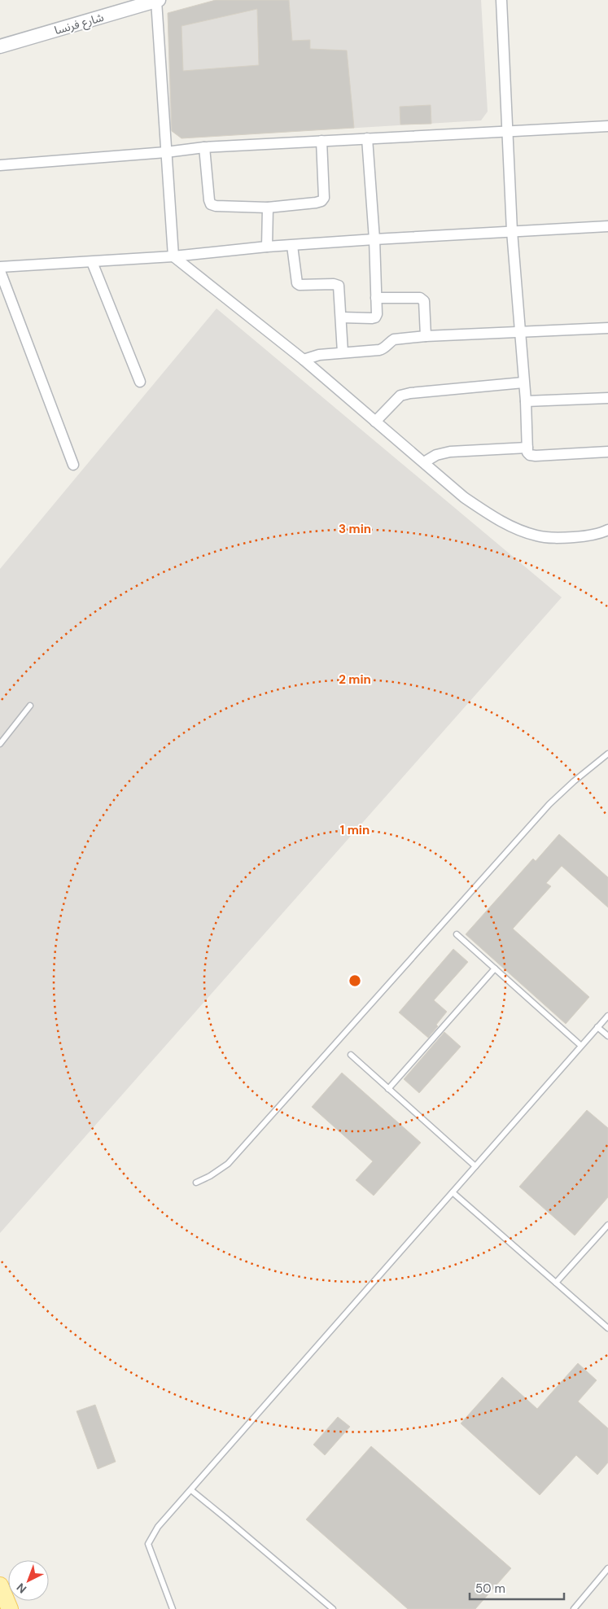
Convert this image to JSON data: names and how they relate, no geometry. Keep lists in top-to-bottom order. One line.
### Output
{"streets":{"street":["شارع فرنسا"]},"scale_bar":"50 m","north":"bottom left","rings":["3 min","2 min","1 min"]}
